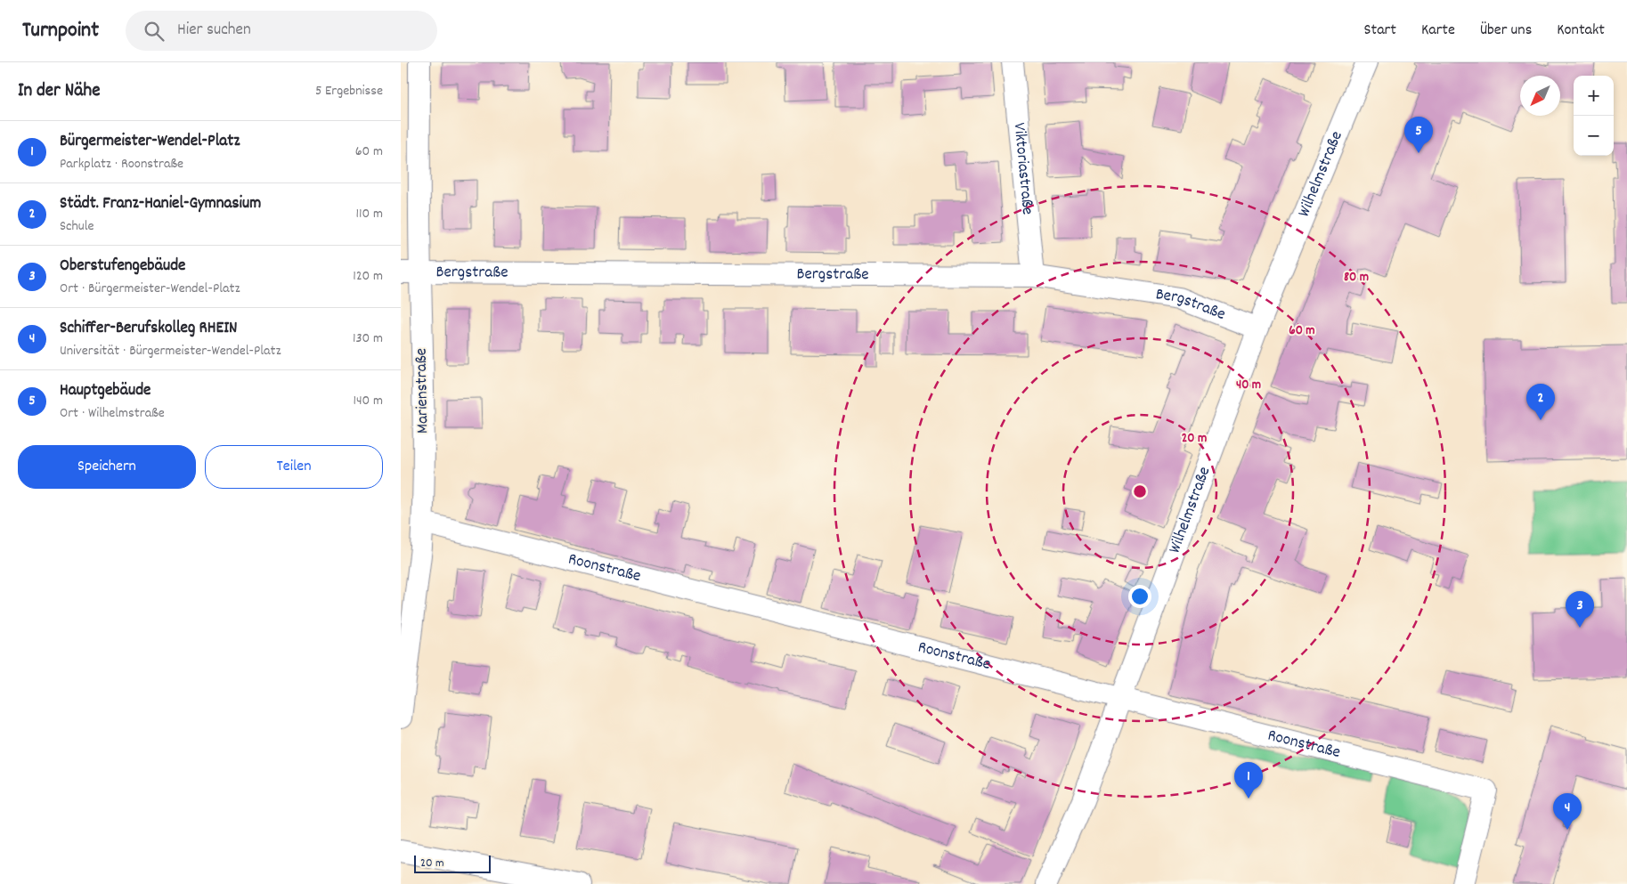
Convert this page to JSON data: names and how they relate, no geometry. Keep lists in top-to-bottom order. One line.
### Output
{"streets":{"street":["Viktoriastraße","Wilhelmstraße","Bergstraße","Marienstraße","Roonstraße"]},"crossings":[["Viktoriastraße","Bergstraße"],["Wilhelmstraße","Bergstraße"],["Wilhelmstraße","Roonstraße"],["Bergstraße","Marienstraße"],["Marienstraße","Roonstraße"]],"scale_bar":"20 m","north":"bottom left","page":{"header":"Turnpoint","search":"Hier suchen","nav":["Start","Karte","Über uns","Kontakt"],"heading":["In der Nähe","5 Ergebnisse"],"map_buttons":["+","−"],"pins":["5","2","3","1","4"],"list":[{"mark":"1","name":"Bürgermeister-Wendel-Platz","note":"Parkplatz · Roonstraße","value":"60 m"},{"mark":"2","name":"Städt. Franz-Haniel-Gymnasium","note":"Schule","value":"110 m"},{"mark":"3","name":"Oberstufengebäude","note":"Ort · Bürgermeister-Wendel-Platz","value":"120 m"},{"mark":"4","name":"Schiffer-Berufskolleg RHEIN","note":"Universität · Bürgermeister-Wendel-Platz","value":"130 m"},{"mark":"5","name":"Hauptgebäude","note":"Ort · Wilhelmstraße","value":"140 m"}],"buttons":["Speichern","Teilen"],"scale":"20 m"},"rings":["80 m","60 m","40 m","20 m"]}
